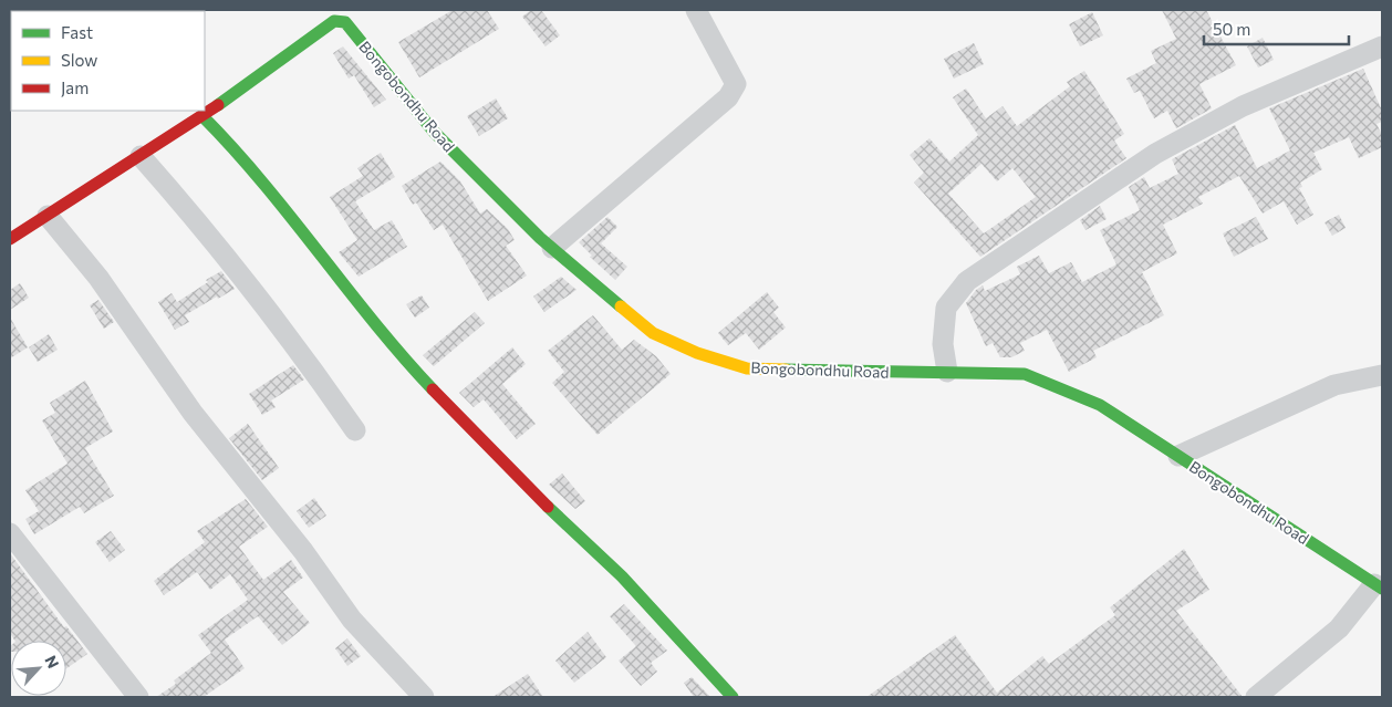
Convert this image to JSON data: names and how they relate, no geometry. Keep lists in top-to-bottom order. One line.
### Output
{"streets":{"street":["Bongobondhu Road"]},"legend":["Fast","Slow","Jam"],"scale_bar":"50 m","north":"top right"}
